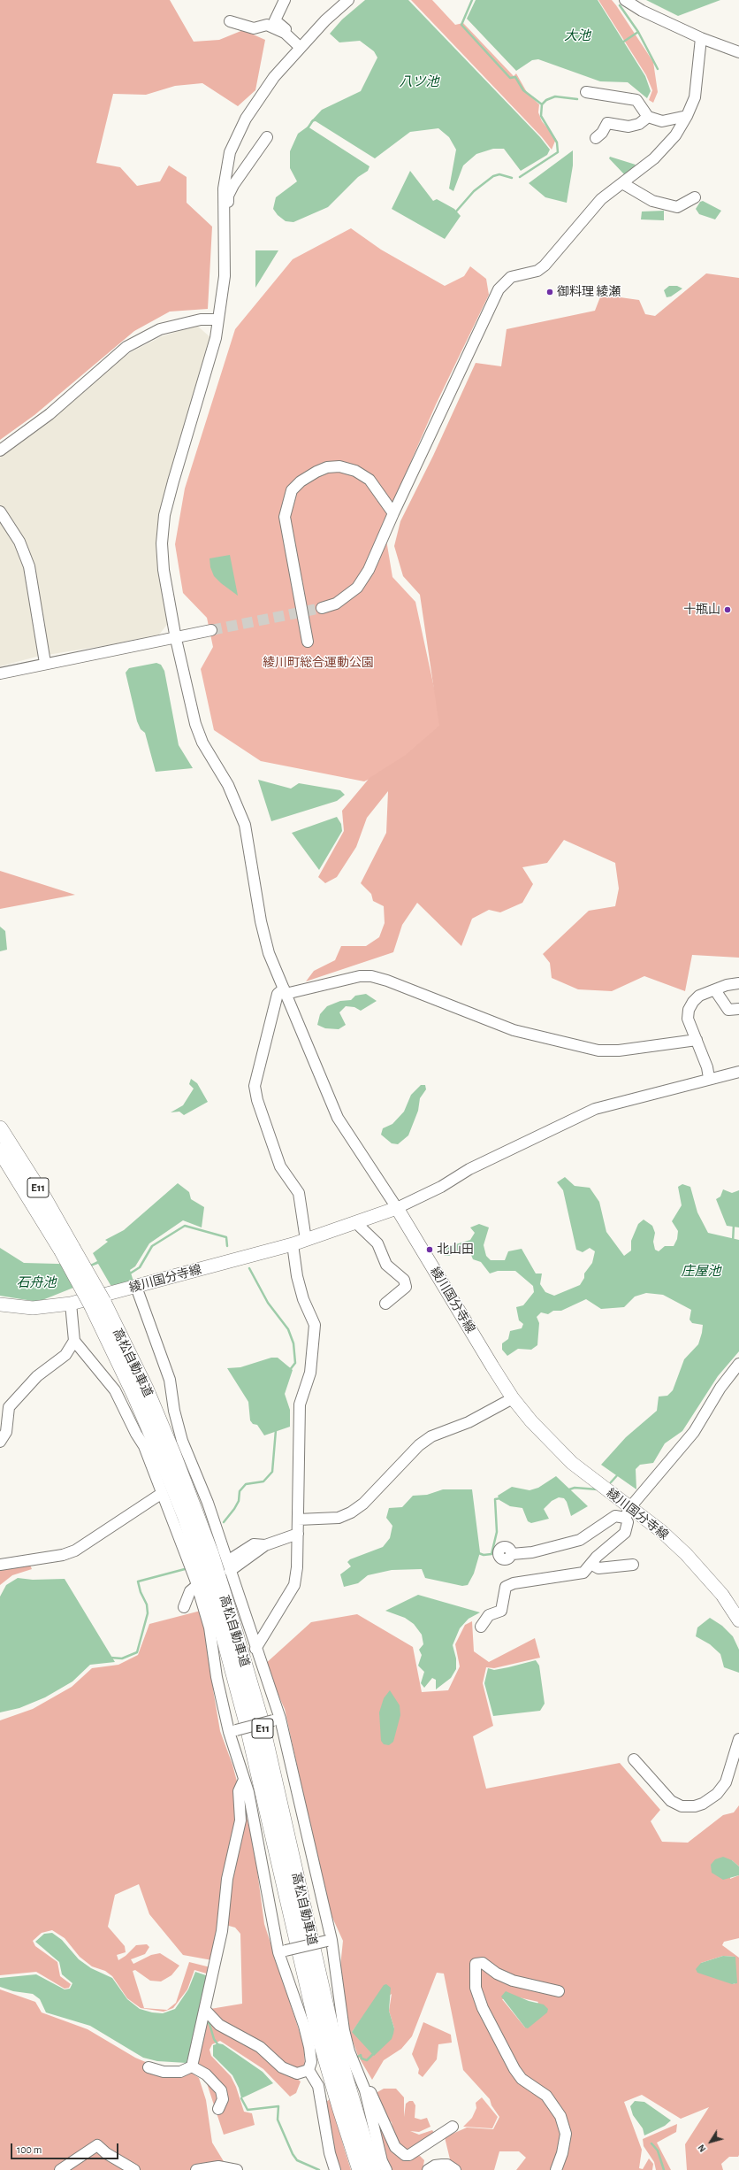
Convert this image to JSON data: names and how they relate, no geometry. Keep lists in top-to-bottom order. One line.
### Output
{"streets":{"highway":["E11","高松自動車道"],"main road":["綾川国分寺線"]},"water":["大池","八ツ池","庄屋池","石舟池"],"parks":["綾川町総合運動公園"],"places":["御料理 綾瀬","十瓶山","北山田"],"scale_bar":"100 m","north":"bottom left"}
